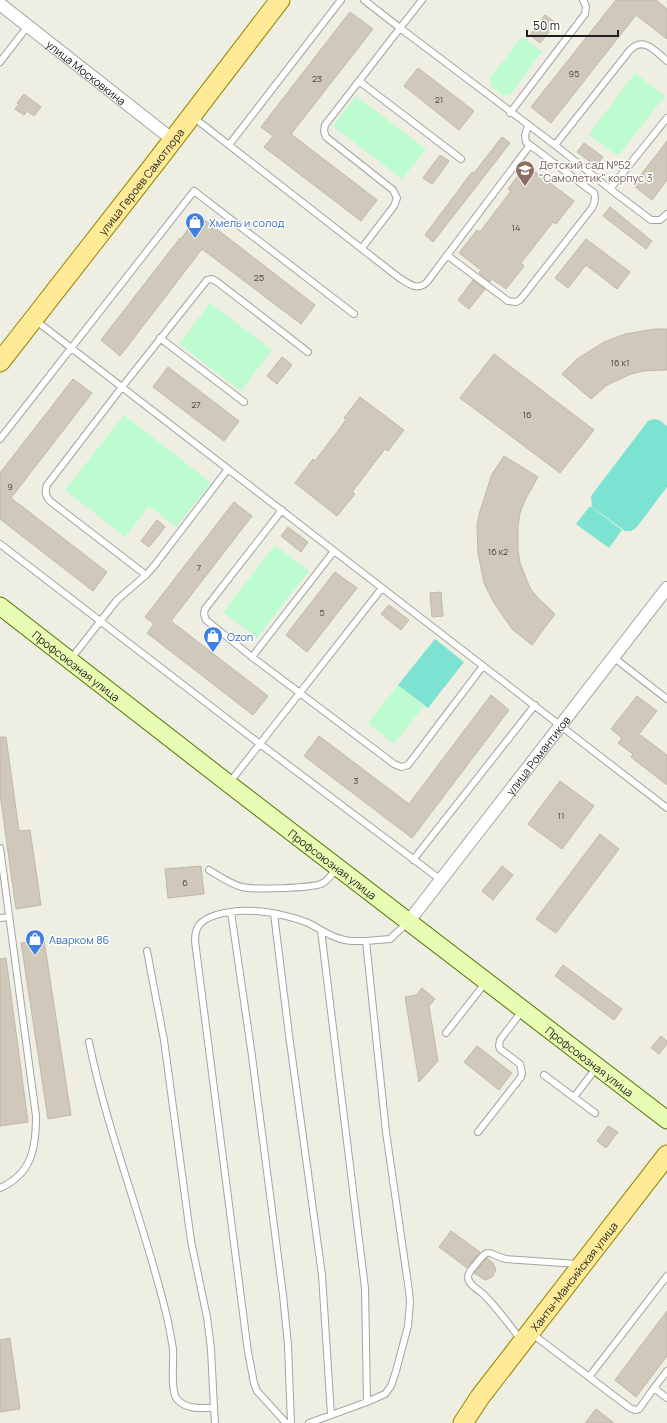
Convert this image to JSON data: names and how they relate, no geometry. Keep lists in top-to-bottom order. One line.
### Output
{"streets":{"main road":["улица Героев Самотлора","Профсоюзная улица","Ханты-Мансийская улица"],"street":["улица Московкина","улица Романтиков"]},"crossings":[["улица Московкина","улица Героев Самотлора"],["Профсоюзная улица","улица Романтиков"]],"places":{"school or university":["Детский сад №52 \"Самолетик\" корпус 3"],"shop":["Хмель и солод","Ozon","Аварком 86"]},"house_numbers":["95","23","21","14","25","16 к1","27","16","9","16 к2","7","5","3","11","6"],"scale_bar":"50 m"}
